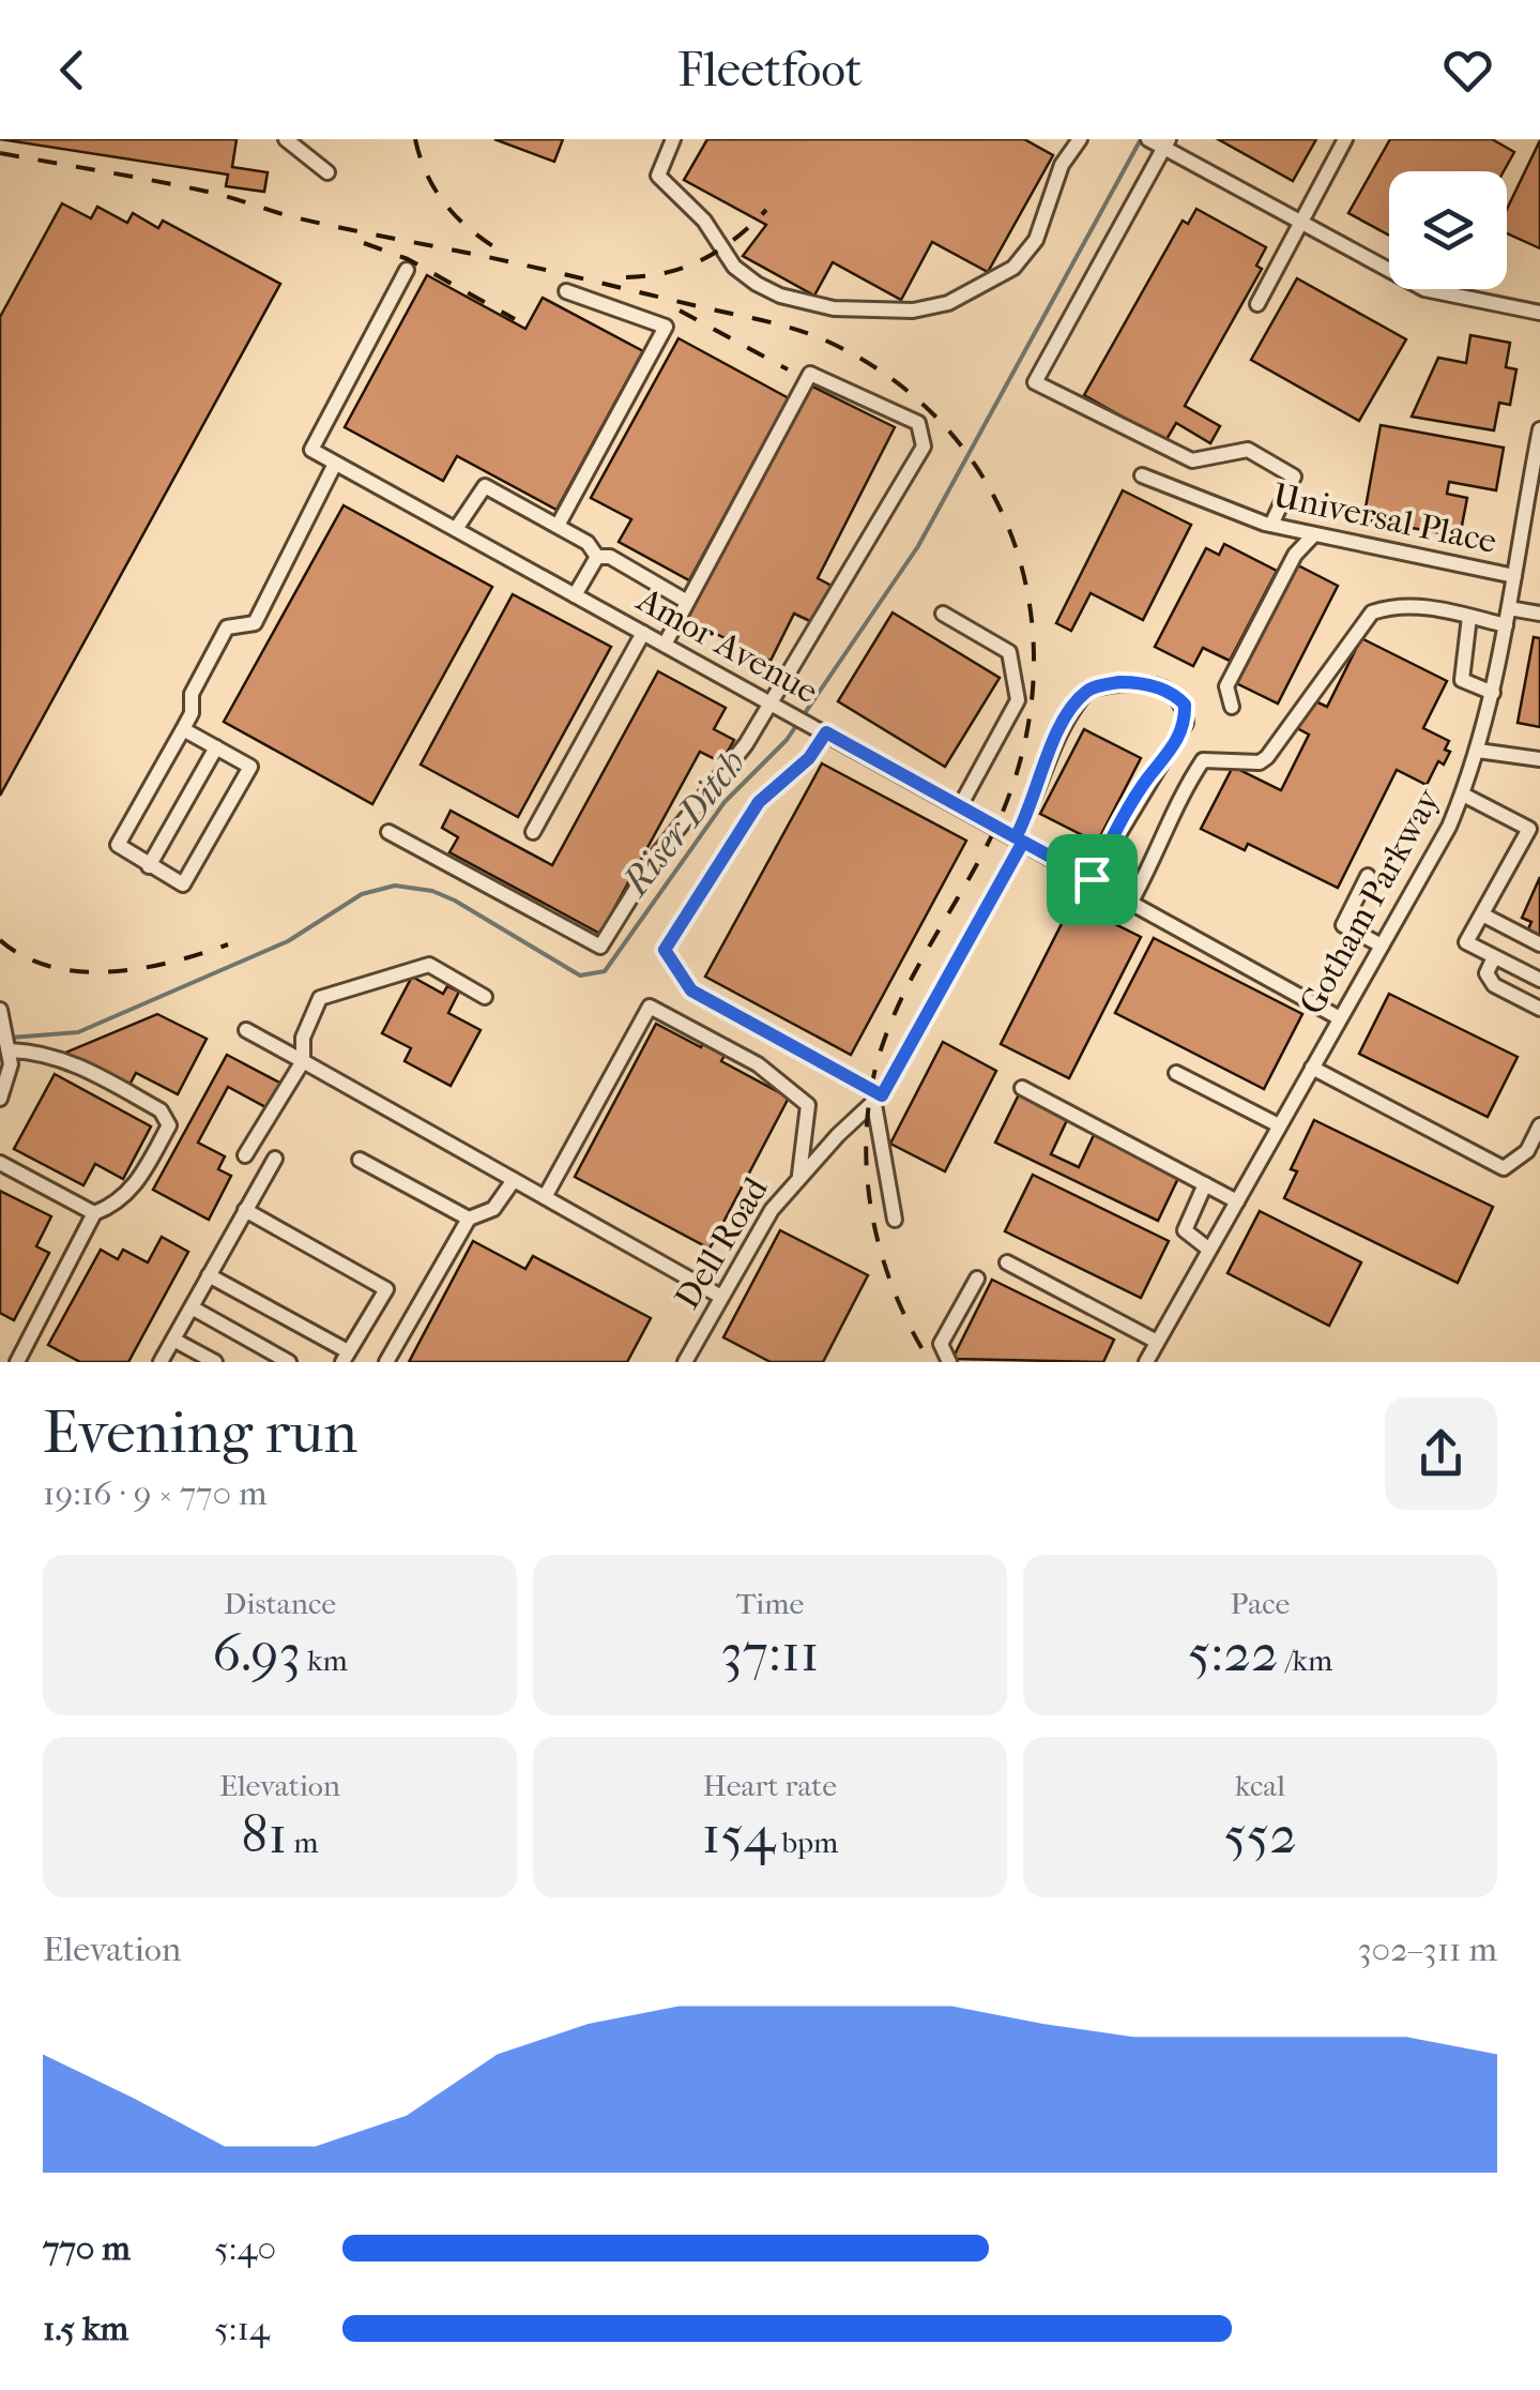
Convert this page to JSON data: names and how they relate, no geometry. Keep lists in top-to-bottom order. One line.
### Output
{"streets":{"street":["Universal Place","Amor Avenue","Gotham Parkway","Dell Road"]},"crossings":[["Universal Place","Gotham Parkway"],["Amor Avenue","Gotham Parkway"],["Amor Avenue","Dell Road"]],"water":["Riser Ditch"],"page":{"header":"Fleetfoot","heading":["Evening run","19:16 · 9 × 770 m"],"stats":[["Distance","6.93 km"],["Time","37:11"],["Pace","5:22 /km"],["Elevation","81 m"],["Heart rate","154 bpm"],["kcal","552"]],"chart":["Elevation","302–311 m"],"list":[{"name":"770 m","note":"5:40"},{"name":"1.5 km","note":"5:14"}]}}
